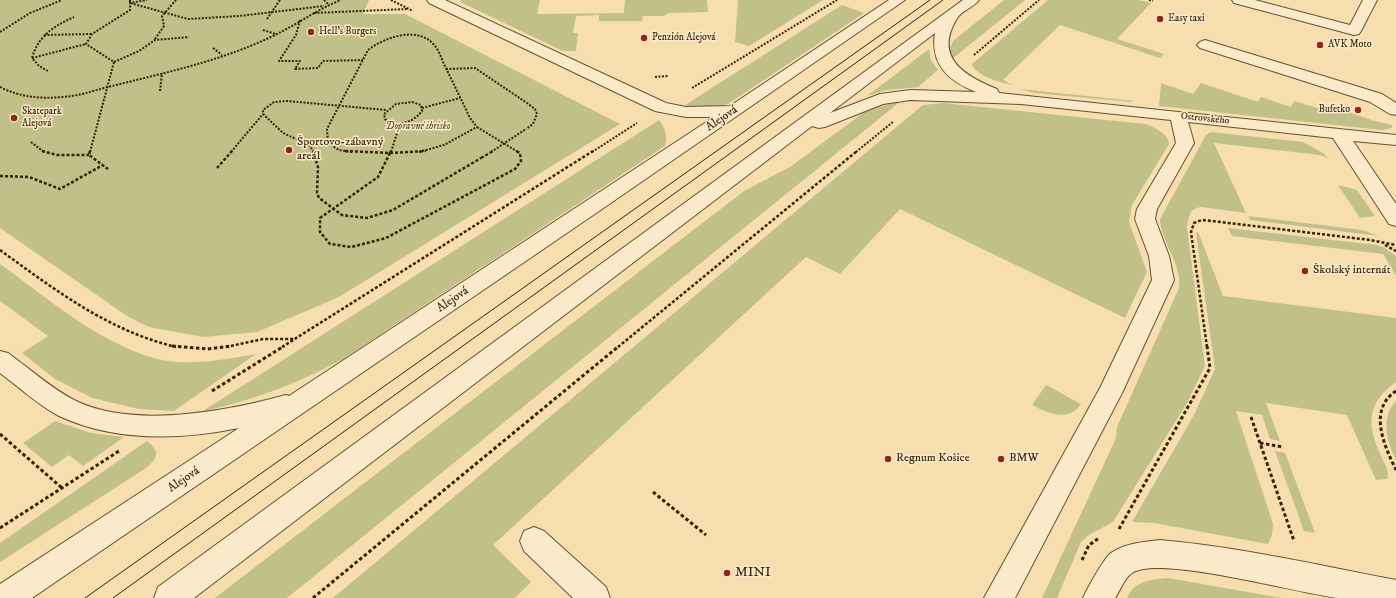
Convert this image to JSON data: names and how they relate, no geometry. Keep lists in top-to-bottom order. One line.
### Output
{"streets":{"street":["Alejová","Ostrovského"]},"parks":["Dopravné ihrisko"],"places":["Easy taxi","Hell's Burgers","Penzión Alejová","AVK Moto","Bufetko","Skatepark Alejová","Športovo-zábavný areál","Školský internát","Regnum Košice","BMW","MINI"]}
